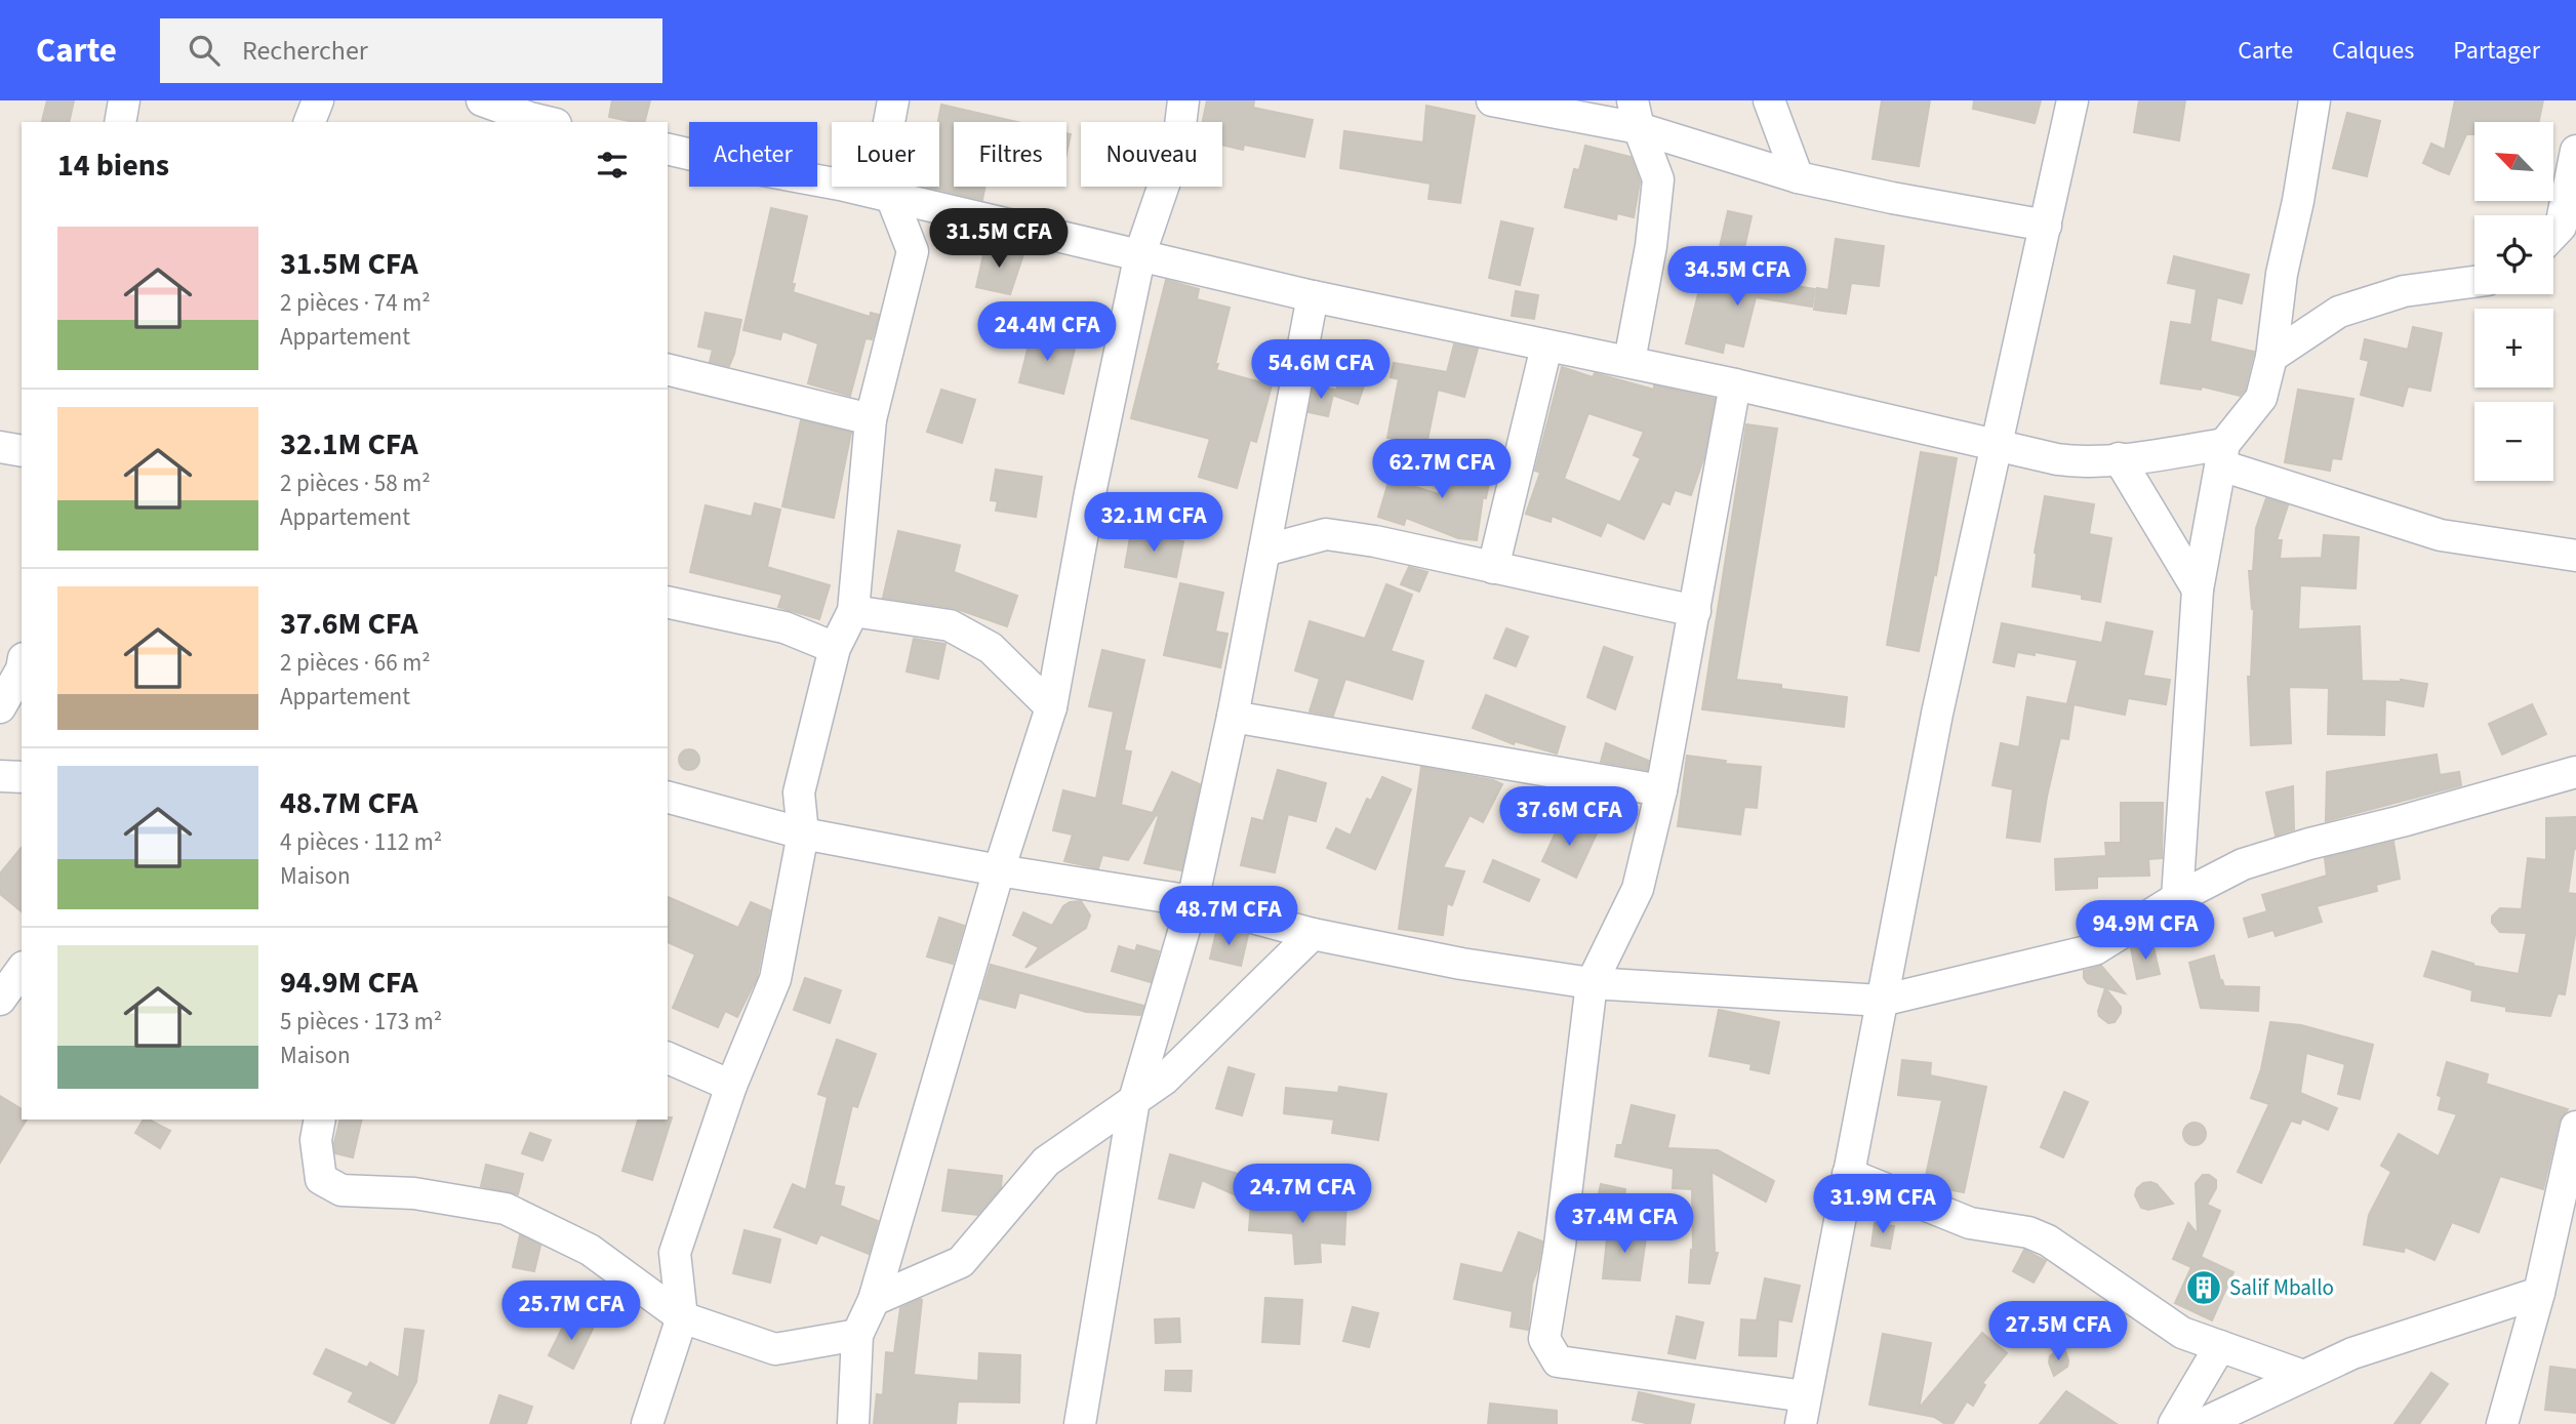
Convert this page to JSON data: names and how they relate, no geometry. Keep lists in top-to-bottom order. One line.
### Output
{"places":{"building":["Salif Mballo"]},"north":"top left","page":{"header":"Carte","search":"Rechercher","nav":["Carte","Calques","Partager"],"map_buttons":["+","−"],"chip":["Acheter","Louer","Filtres","Nouveau"],"heading":"14 biens","price":["31.5M CFA","34.5M CFA","24.4M CFA","54.6M CFA","62.7M CFA","32.1M CFA","37.6M CFA","48.7M CFA","94.9M CFA","24.7M CFA","31.9M CFA","37.4M CFA","25.7M CFA","27.5M CFA"],"list":[{"name":"31.5M CFA","note":"2 pièces · 74 m² · Appartement"},{"name":"32.1M CFA","note":"2 pièces · 58 m² · Appartement"},{"name":"37.6M CFA","note":"2 pièces · 66 m² · Appartement"},{"name":"48.7M CFA","note":"4 pièces · 112 m² · Maison"},{"name":"94.9M CFA","note":"5 pièces · 173 m² · Maison"}]}}
